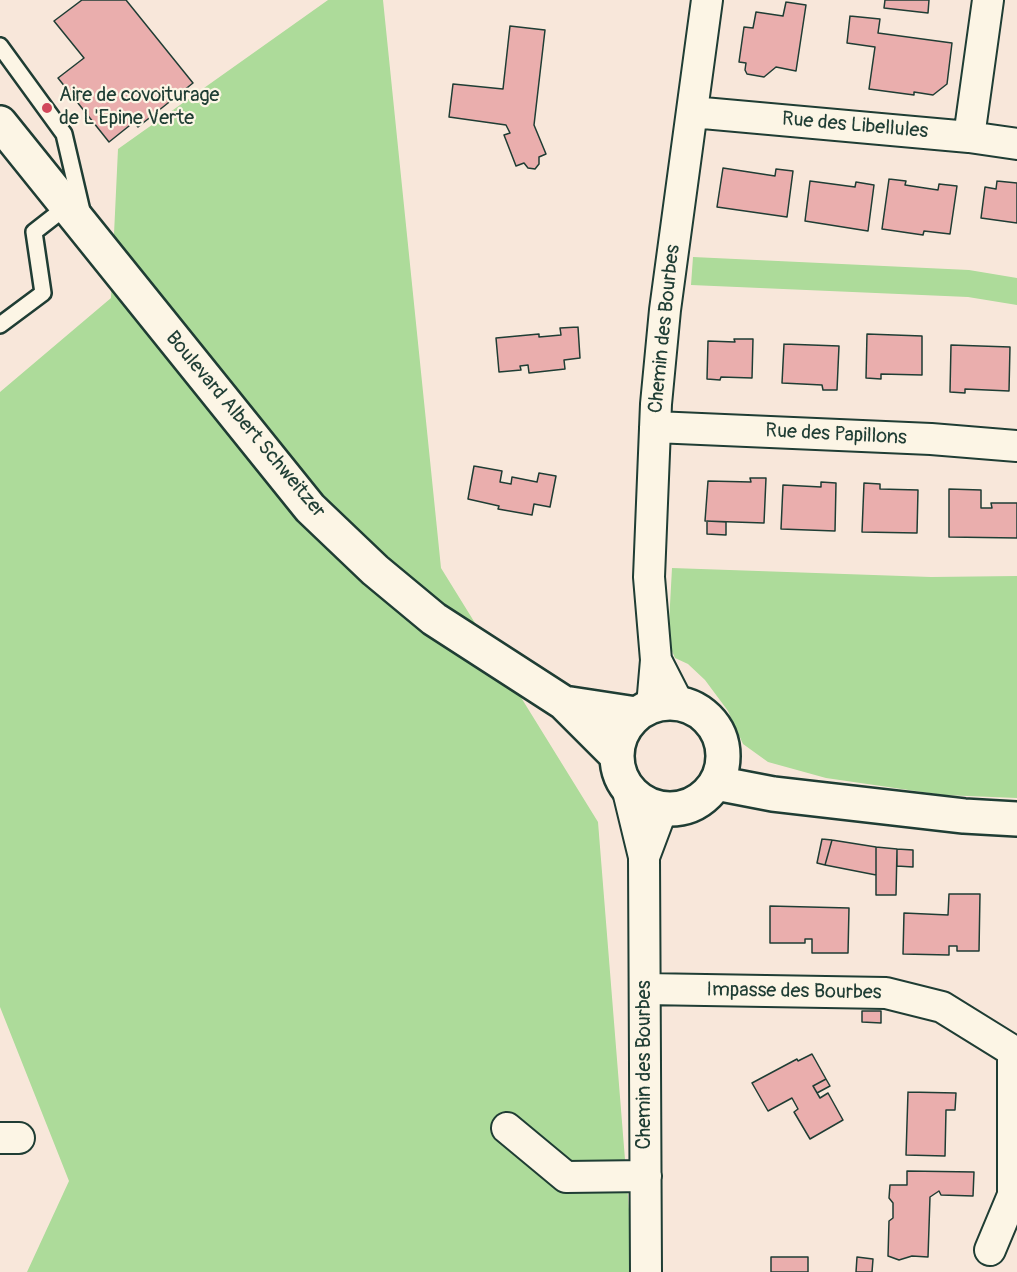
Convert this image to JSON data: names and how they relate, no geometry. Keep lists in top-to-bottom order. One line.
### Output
{"streets":{"main road":["Boulevard Albert Schweitzer"],"street":["Rue des Libellules","Chemin des Bourbes","Rue des Papillons","Impasse des Bourbes"]},"crossings":[["Rue des Libellules","Chemin des Bourbes"],["Chemin des Bourbes","Boulevard Albert Schweitzer"],["Chemin des Bourbes","Rue des Papillons"],["Chemin des Bourbes","Impasse des Bourbes"]],"places":["Aire de covoiturage de L'Epine Verte"]}
